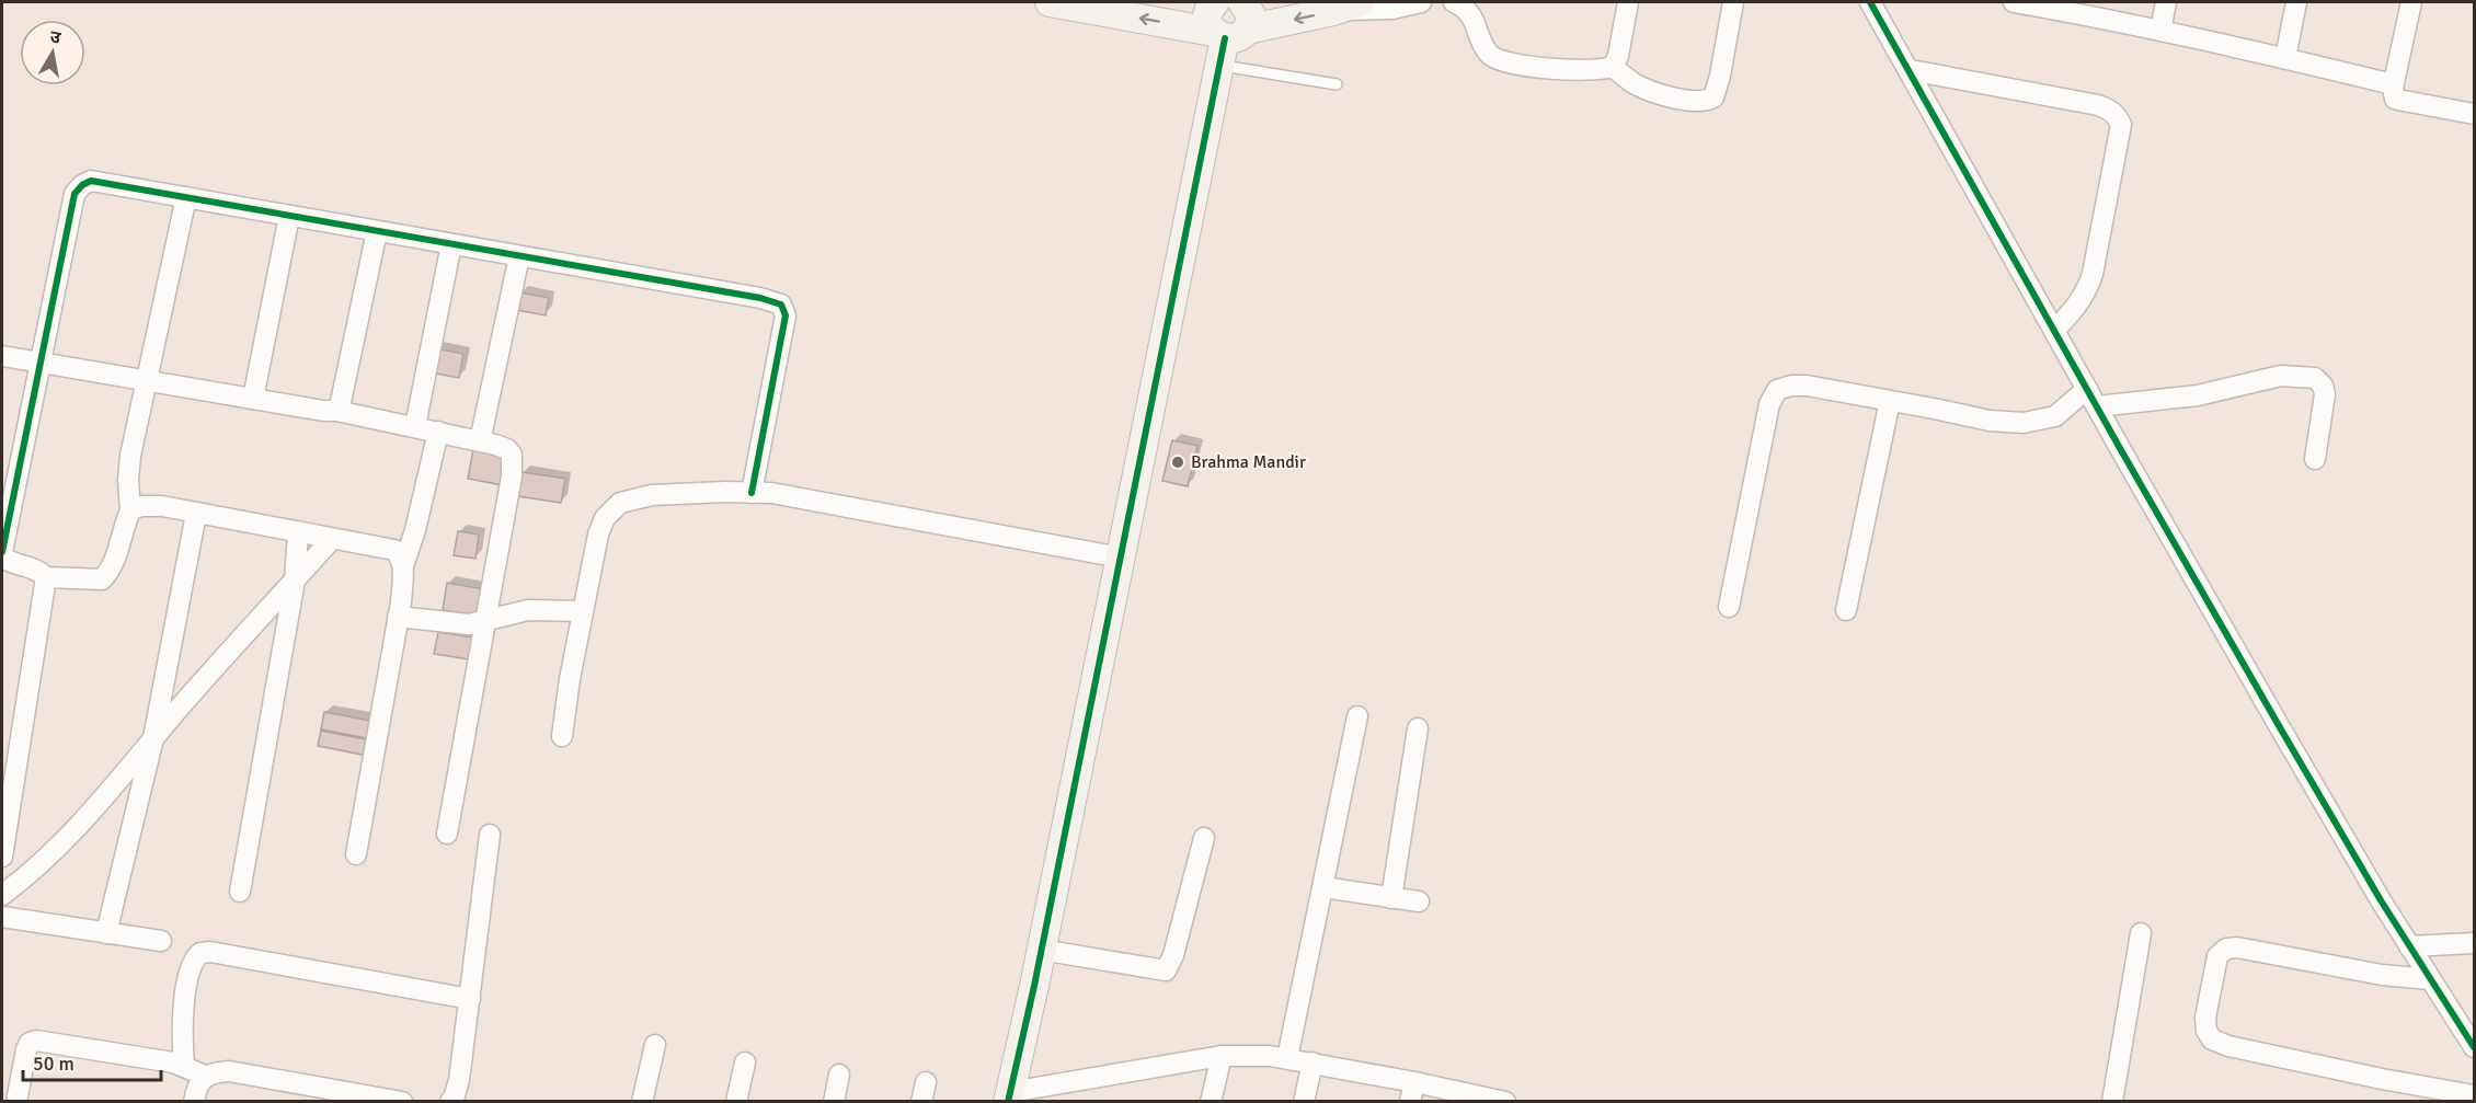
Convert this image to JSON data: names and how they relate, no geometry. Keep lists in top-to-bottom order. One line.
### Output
{"places":["Brahma Mandir"],"scale_bar":"50 m","north":"top"}
